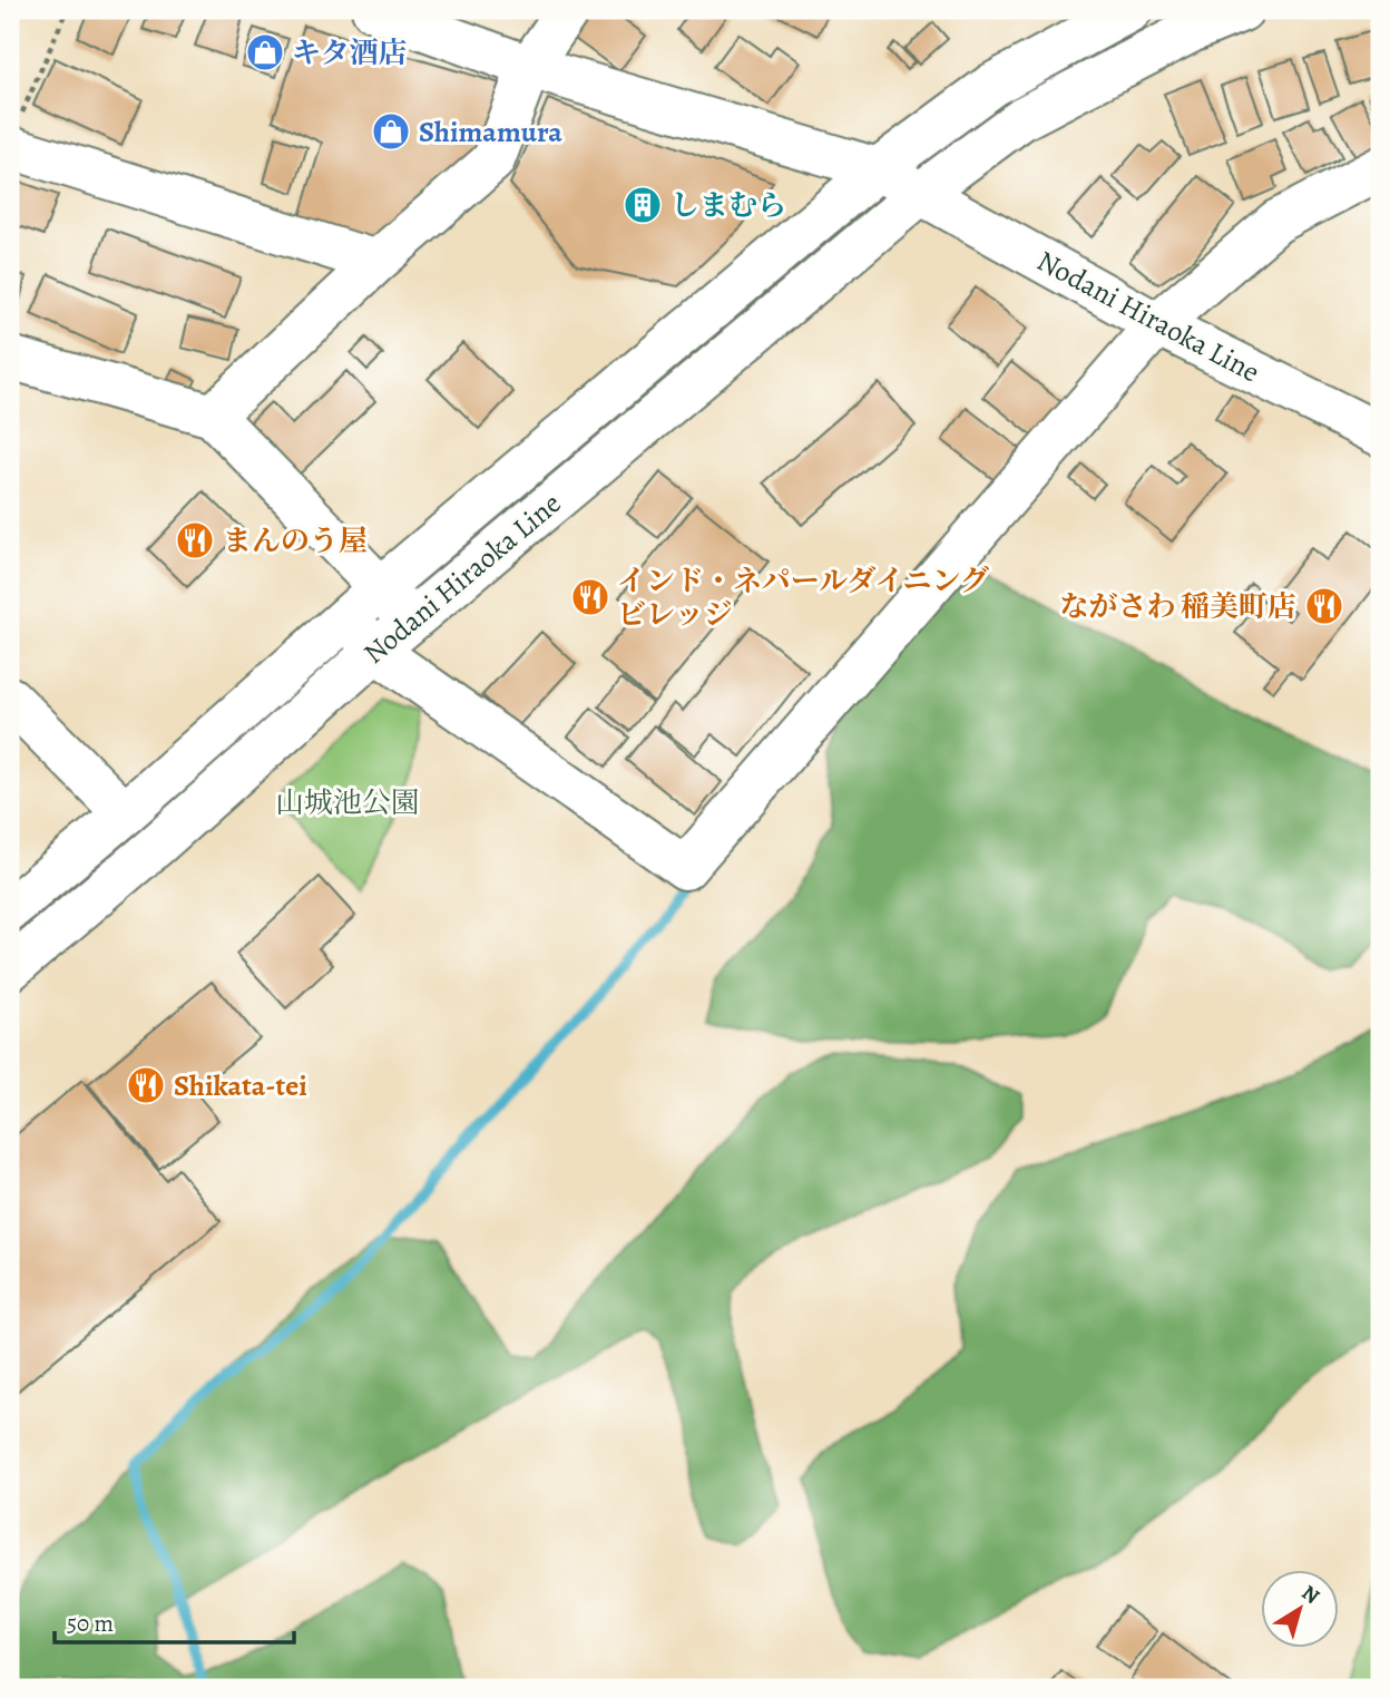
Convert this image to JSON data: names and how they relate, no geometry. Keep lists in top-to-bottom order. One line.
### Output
{"streets":{"street":["Nodani Hiraoka Line"]},"parks":["山城池公園"],"places":{"shop":["キタ酒店","Shimamura"],"building":["しまむら"],"restaurant":["まんのう屋","インド・ネパールダイニング ビレッジ","ながさわ 稲美町店","Shikata-tei"]},"scale_bar":"50 m","north":"top right"}
